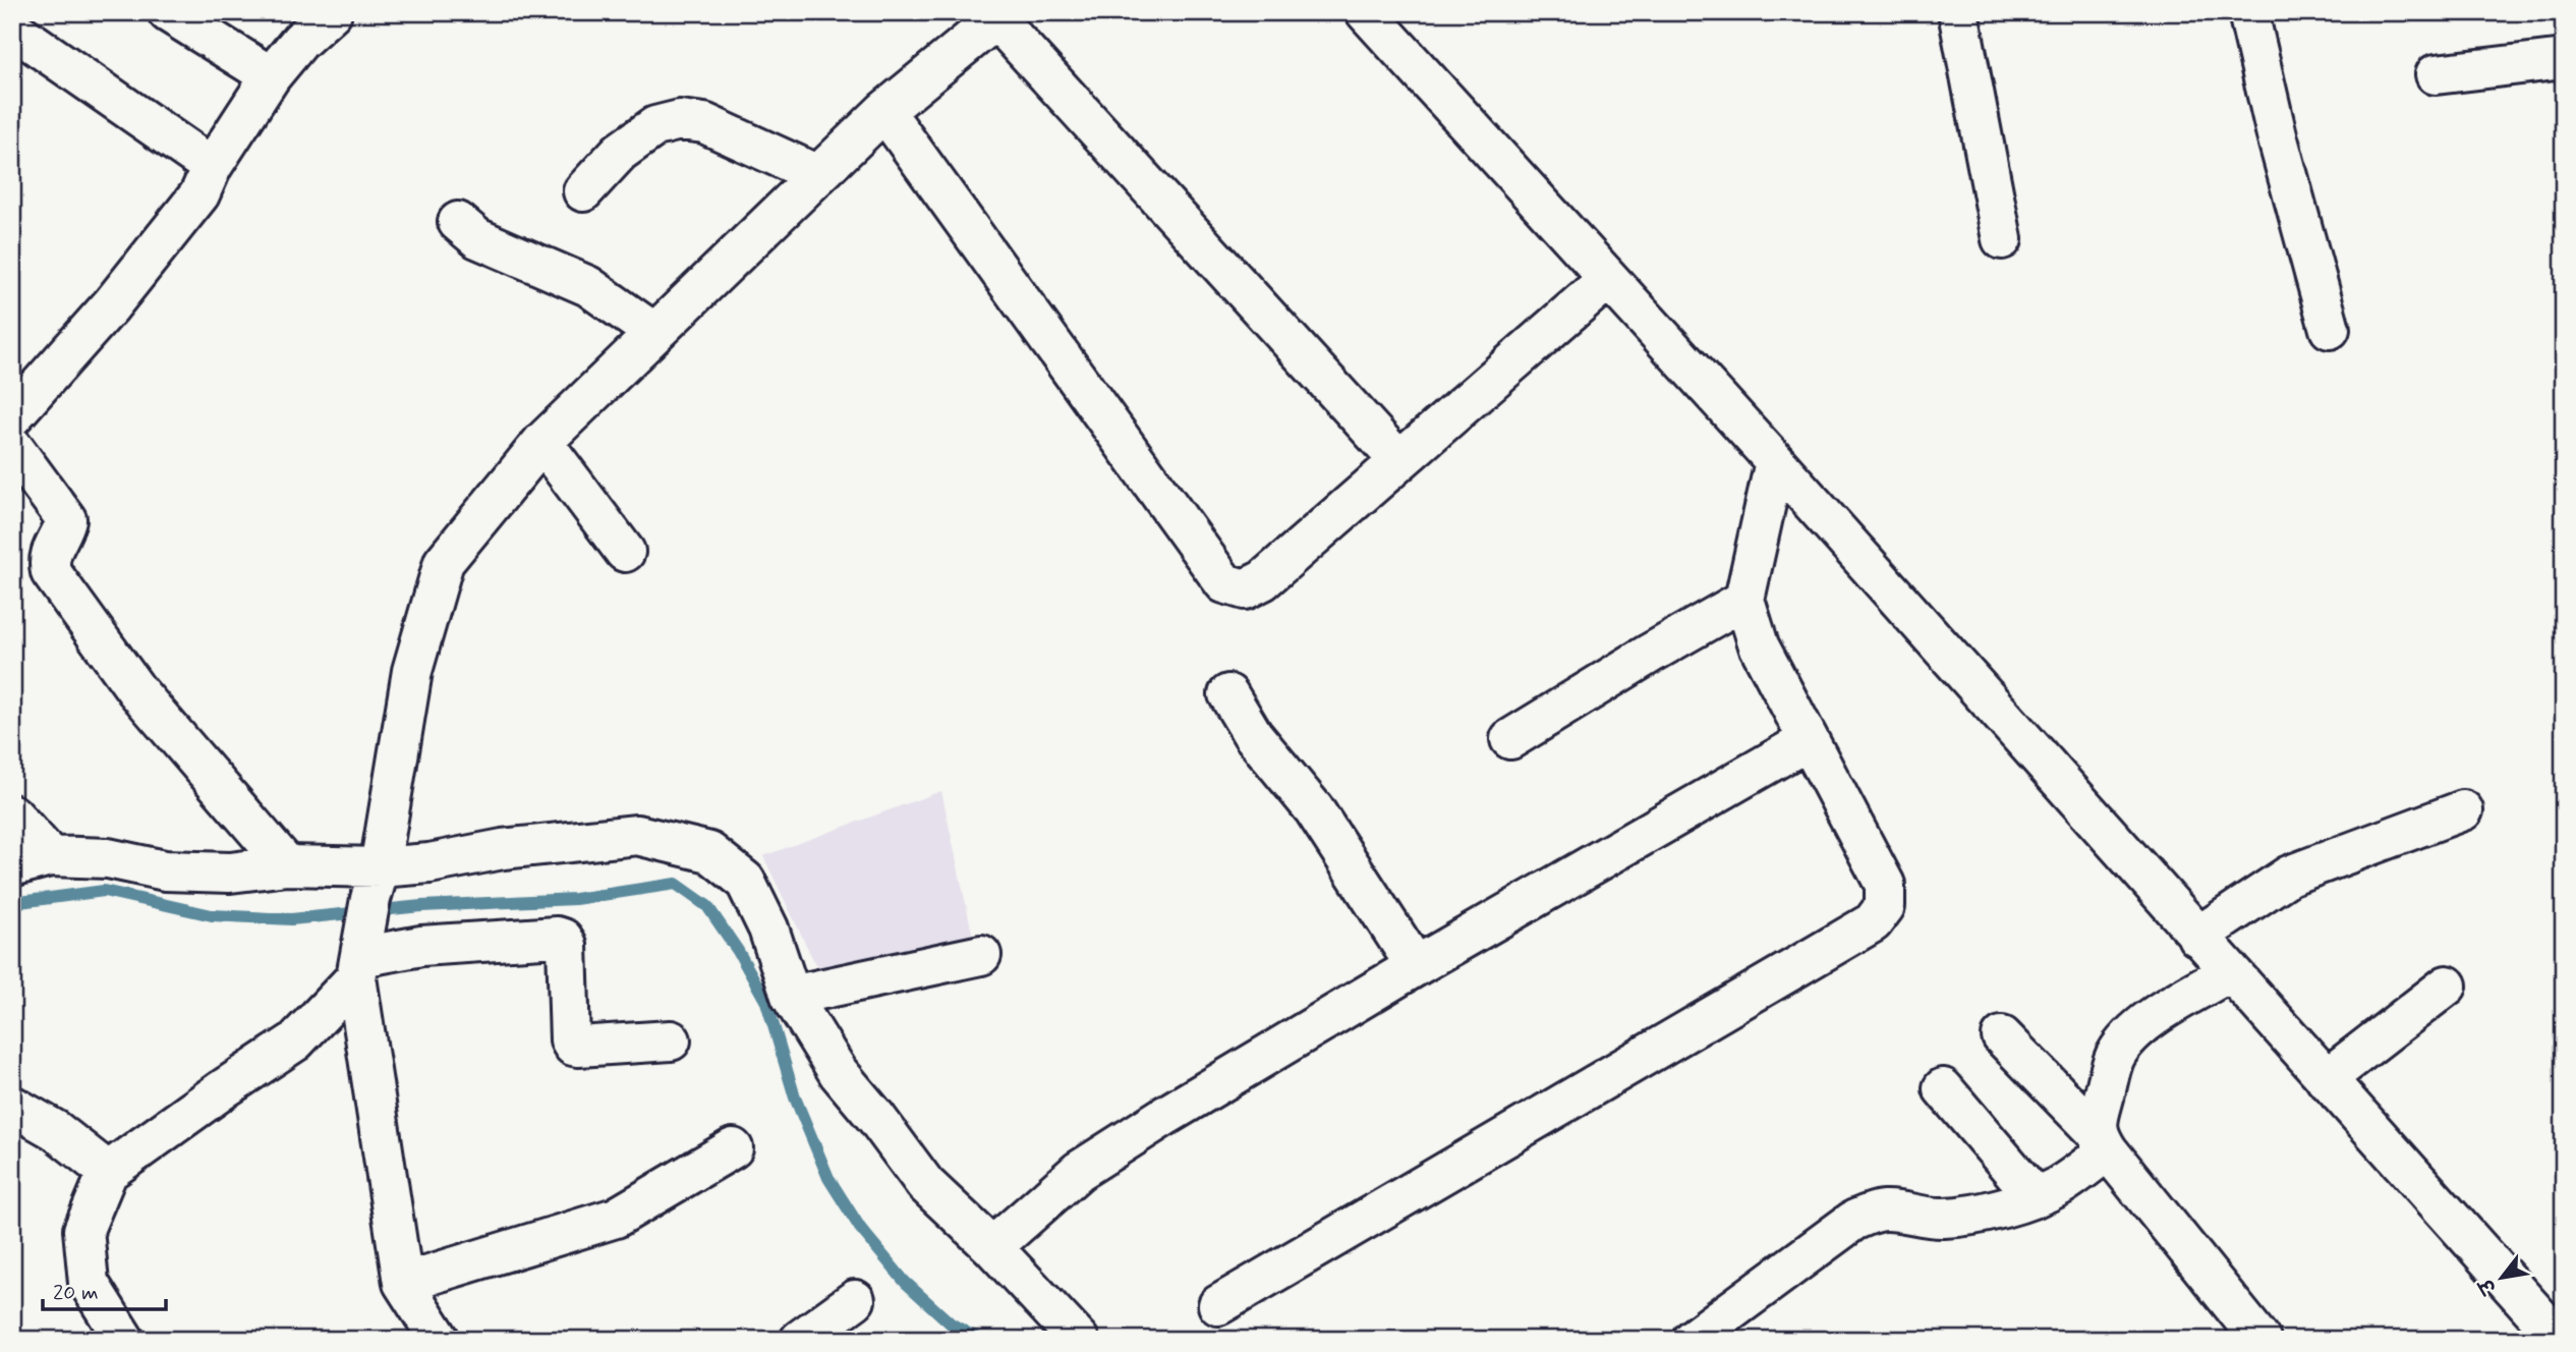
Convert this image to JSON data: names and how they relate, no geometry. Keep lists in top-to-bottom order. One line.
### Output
{"scale_bar":"20 m","north":"bottom left"}
